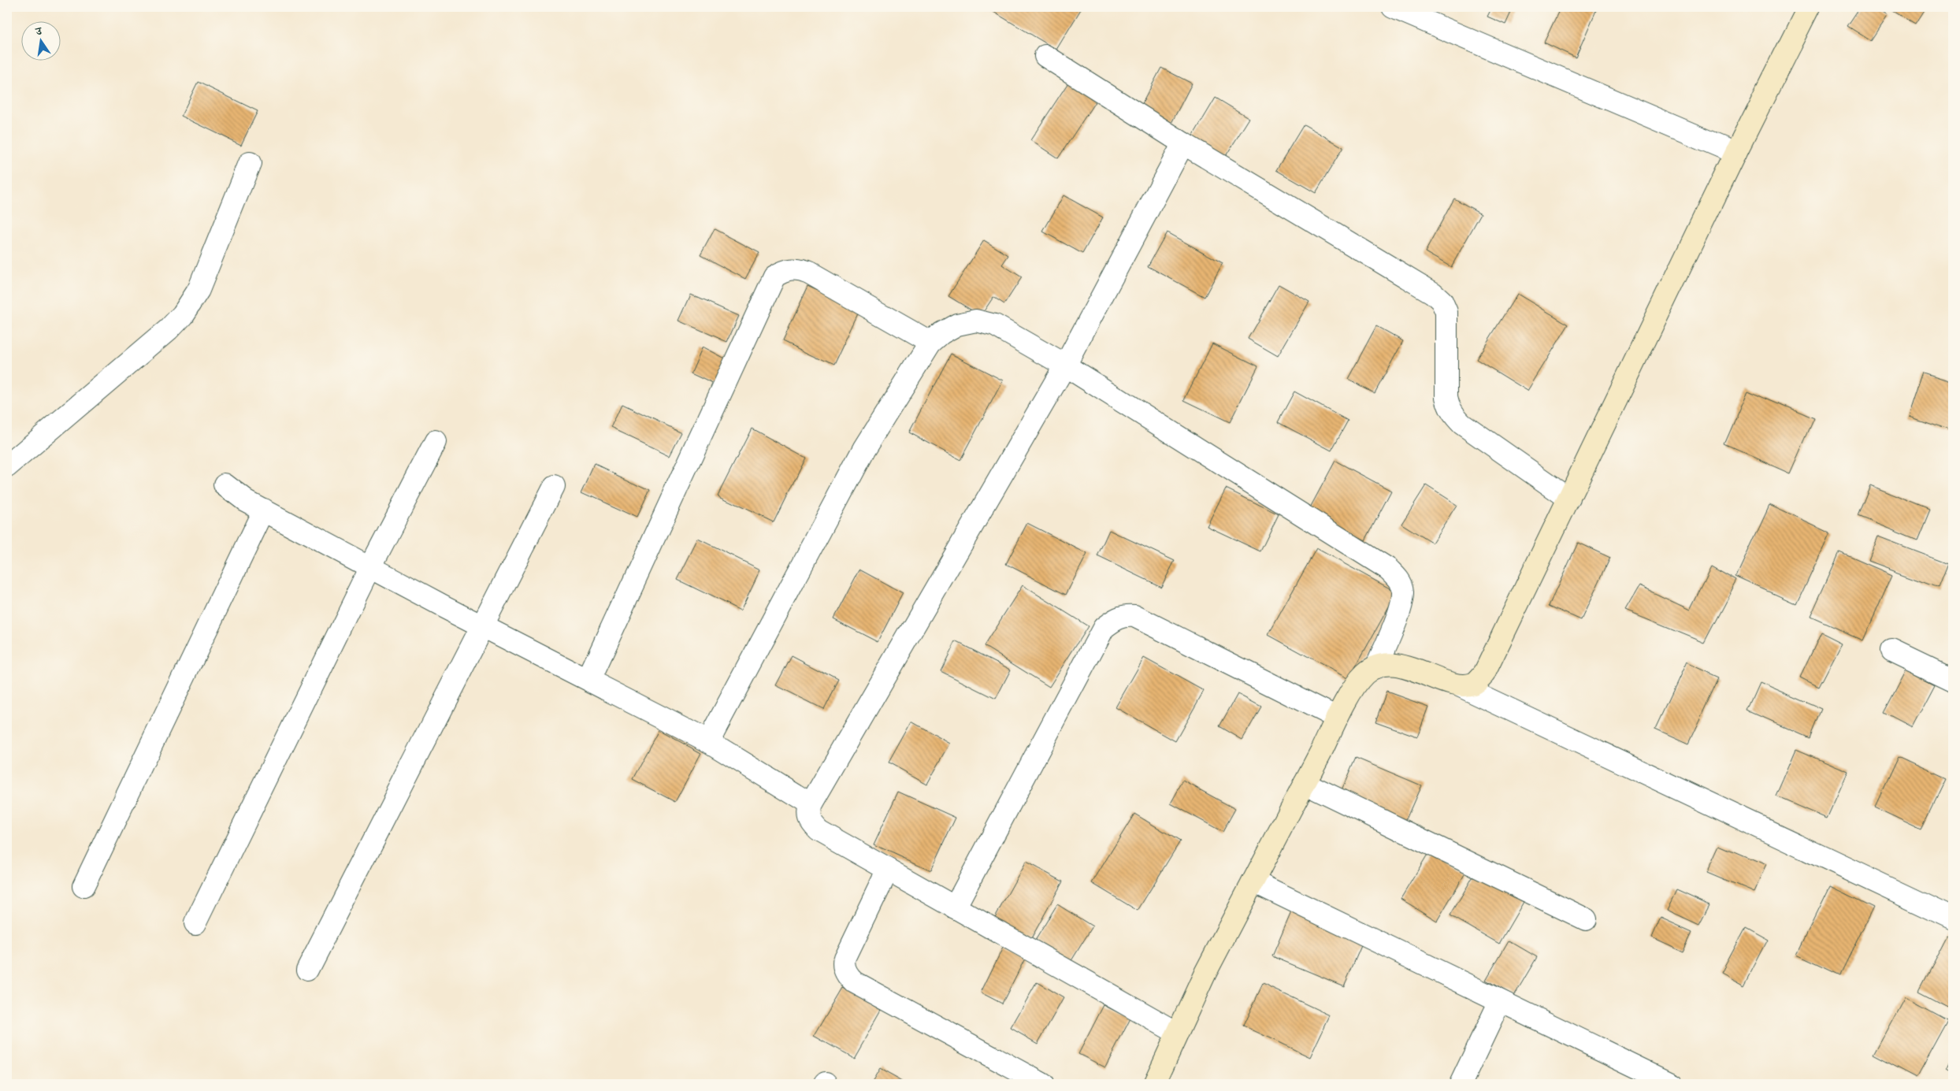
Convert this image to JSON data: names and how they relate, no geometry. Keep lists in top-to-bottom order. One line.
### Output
{"north":"top"}
